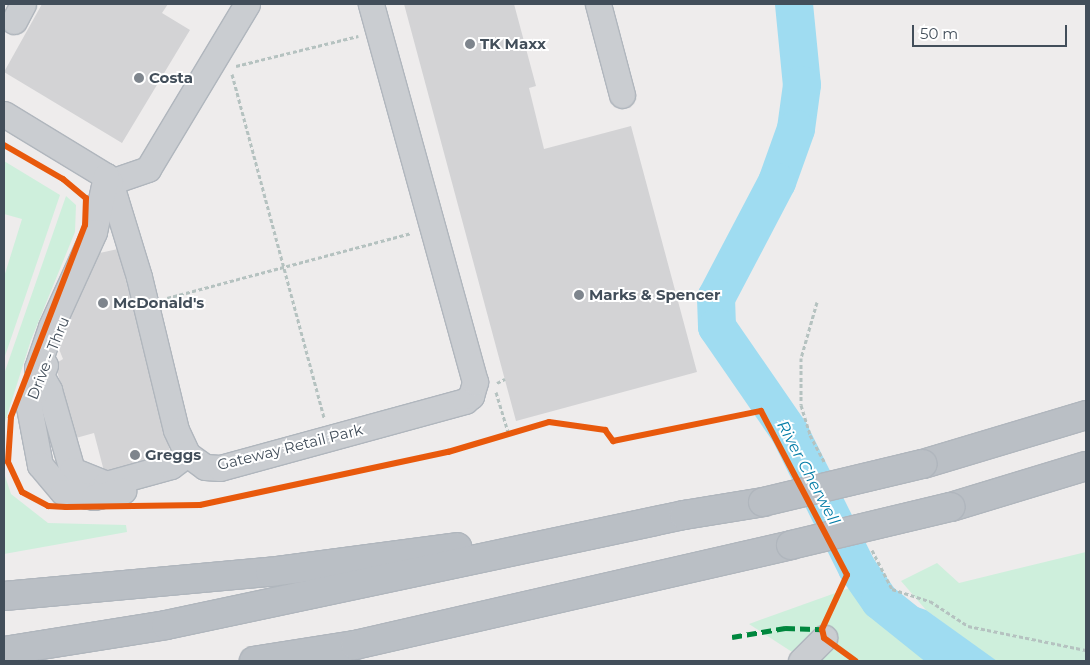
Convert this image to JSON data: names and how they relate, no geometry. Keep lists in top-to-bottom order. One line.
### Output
{"streets":{"street":["Drive - Thru","Gateway Retail Park"]},"crossings":[["Drive - Thru","Gateway Retail Park"]],"water":["River Cherwell"],"places":["TK Maxx","Costa","Marks & Spencer","McDonald's","Greggs"],"scale_bar":"50 m"}
